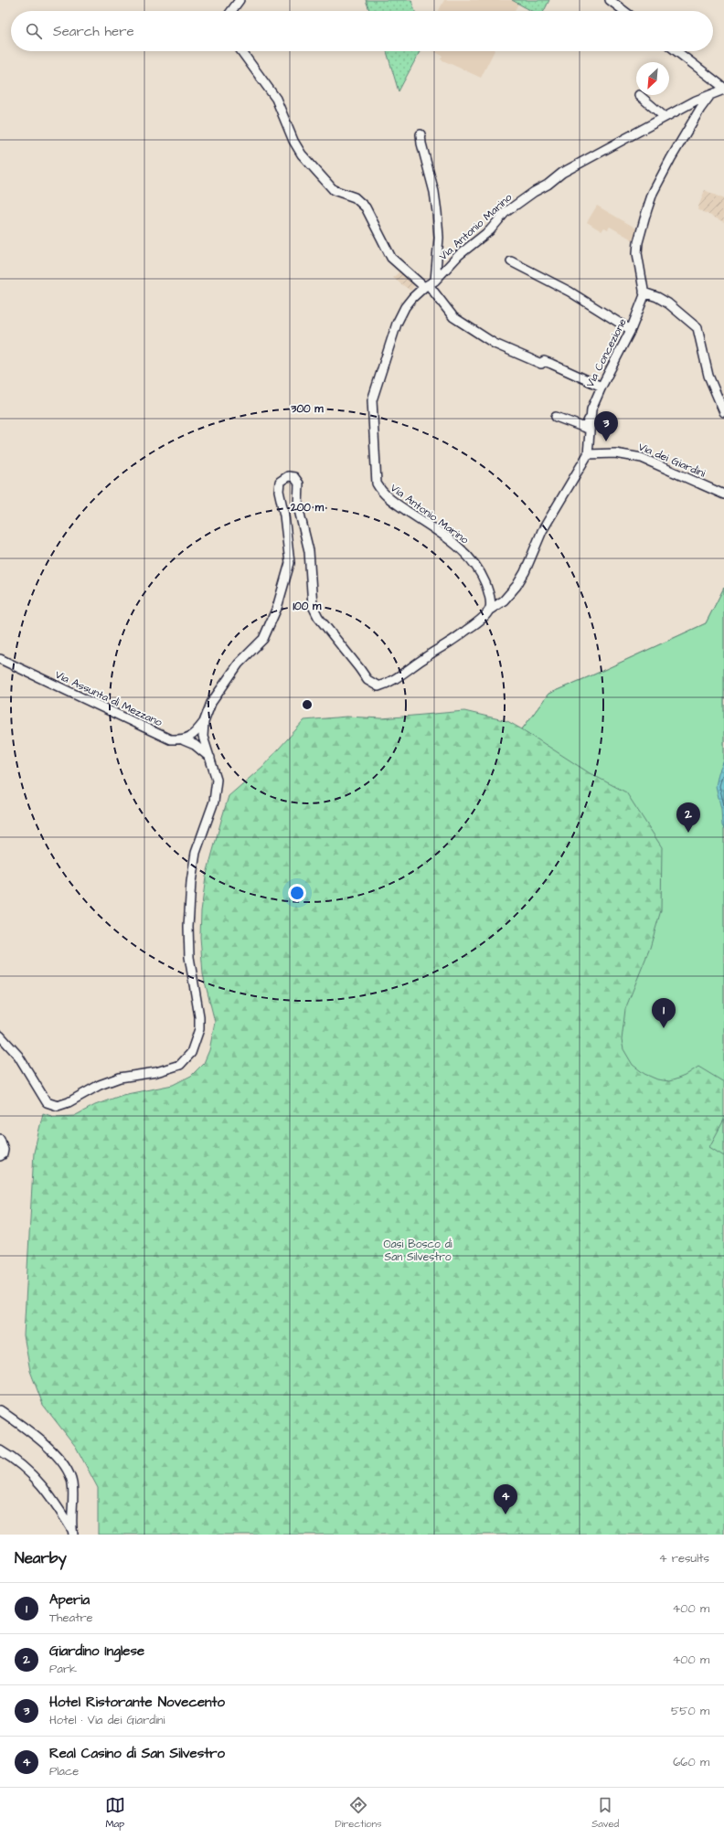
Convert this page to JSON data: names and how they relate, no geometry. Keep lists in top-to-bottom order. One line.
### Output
{"streets":{"street":["Via Antonio Marino","Via Concezione","Via dei Giardini","Via Assunta di Mezzano"]},"crossings":[["Via Antonio Marino","Via Concezione"],["Via Concezione","Via dei Giardini"]],"parks":["Oasi Bosco di San Silvestro"],"north":"bottom left","page":{"search":"Search here","pins":["3","2","1","4"],"heading":["Nearby","4 results"],"list":[{"mark":"1","name":"Aperia","note":"Theatre","value":"400 m"},{"mark":"2","name":"Giardino Inglese","note":"Park","value":"400 m"},{"mark":"3","name":"Hotel Ristorante Novecento","note":"Hotel · Via dei Giardini","value":"550 m"},{"mark":"4","name":"Real Casino di San Silvestro","note":"Place","value":"660 m"}],"nav":["Map","Directions","Saved"]},"rings":["300 m","200 m","100 m"]}
